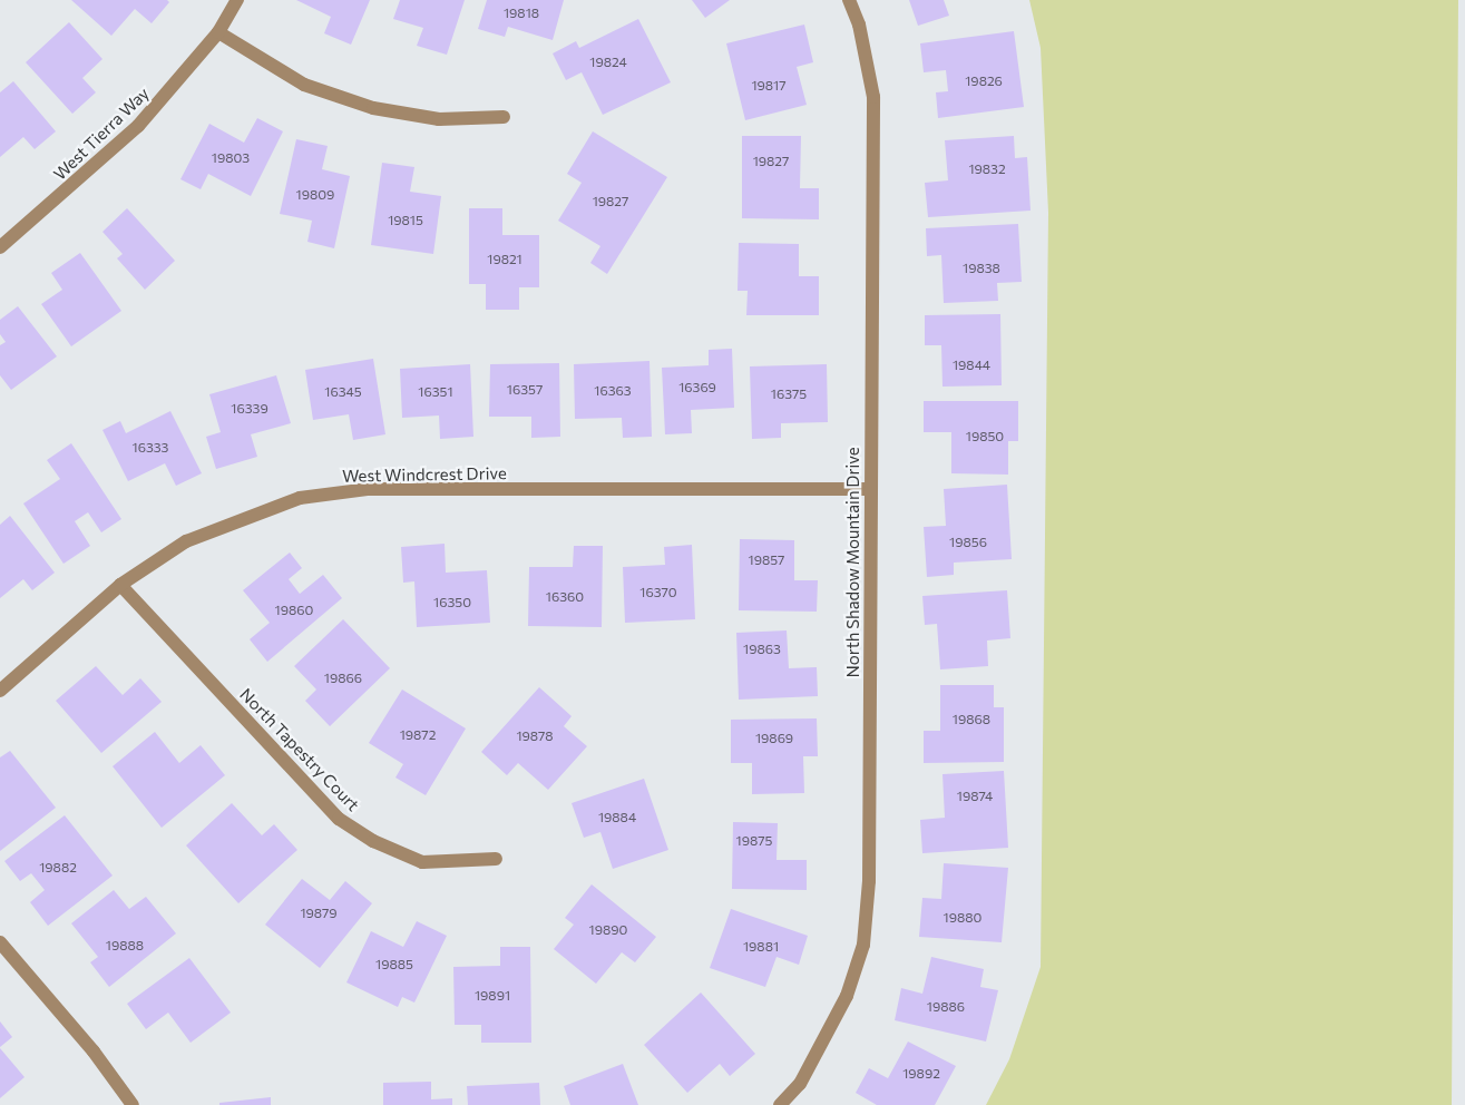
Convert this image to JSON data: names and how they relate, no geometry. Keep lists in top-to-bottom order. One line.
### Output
{"streets":{"street":["West Tierra Way","West Windcrest Drive","North Shadow Mountain Drive","North Tapestry Court"]},"crossings":[["West Windcrest Drive","North Shadow Mountain Drive"],["West Windcrest Drive","North Tapestry Court"]],"house_numbers":["19818","19824","19826","19817","19803","19827","19832","19809","19827","19815","19821","19838","19844","16369","16357","16363","16345","16351","16375","16339","19850","16333","19856","19857","16370","16360","16350","19860","19863","19866","19868","19872","19878","19869","19874","19884","19875","19882","19879","19880","19890","19888","19881","19885","19891","19886","19892"]}
